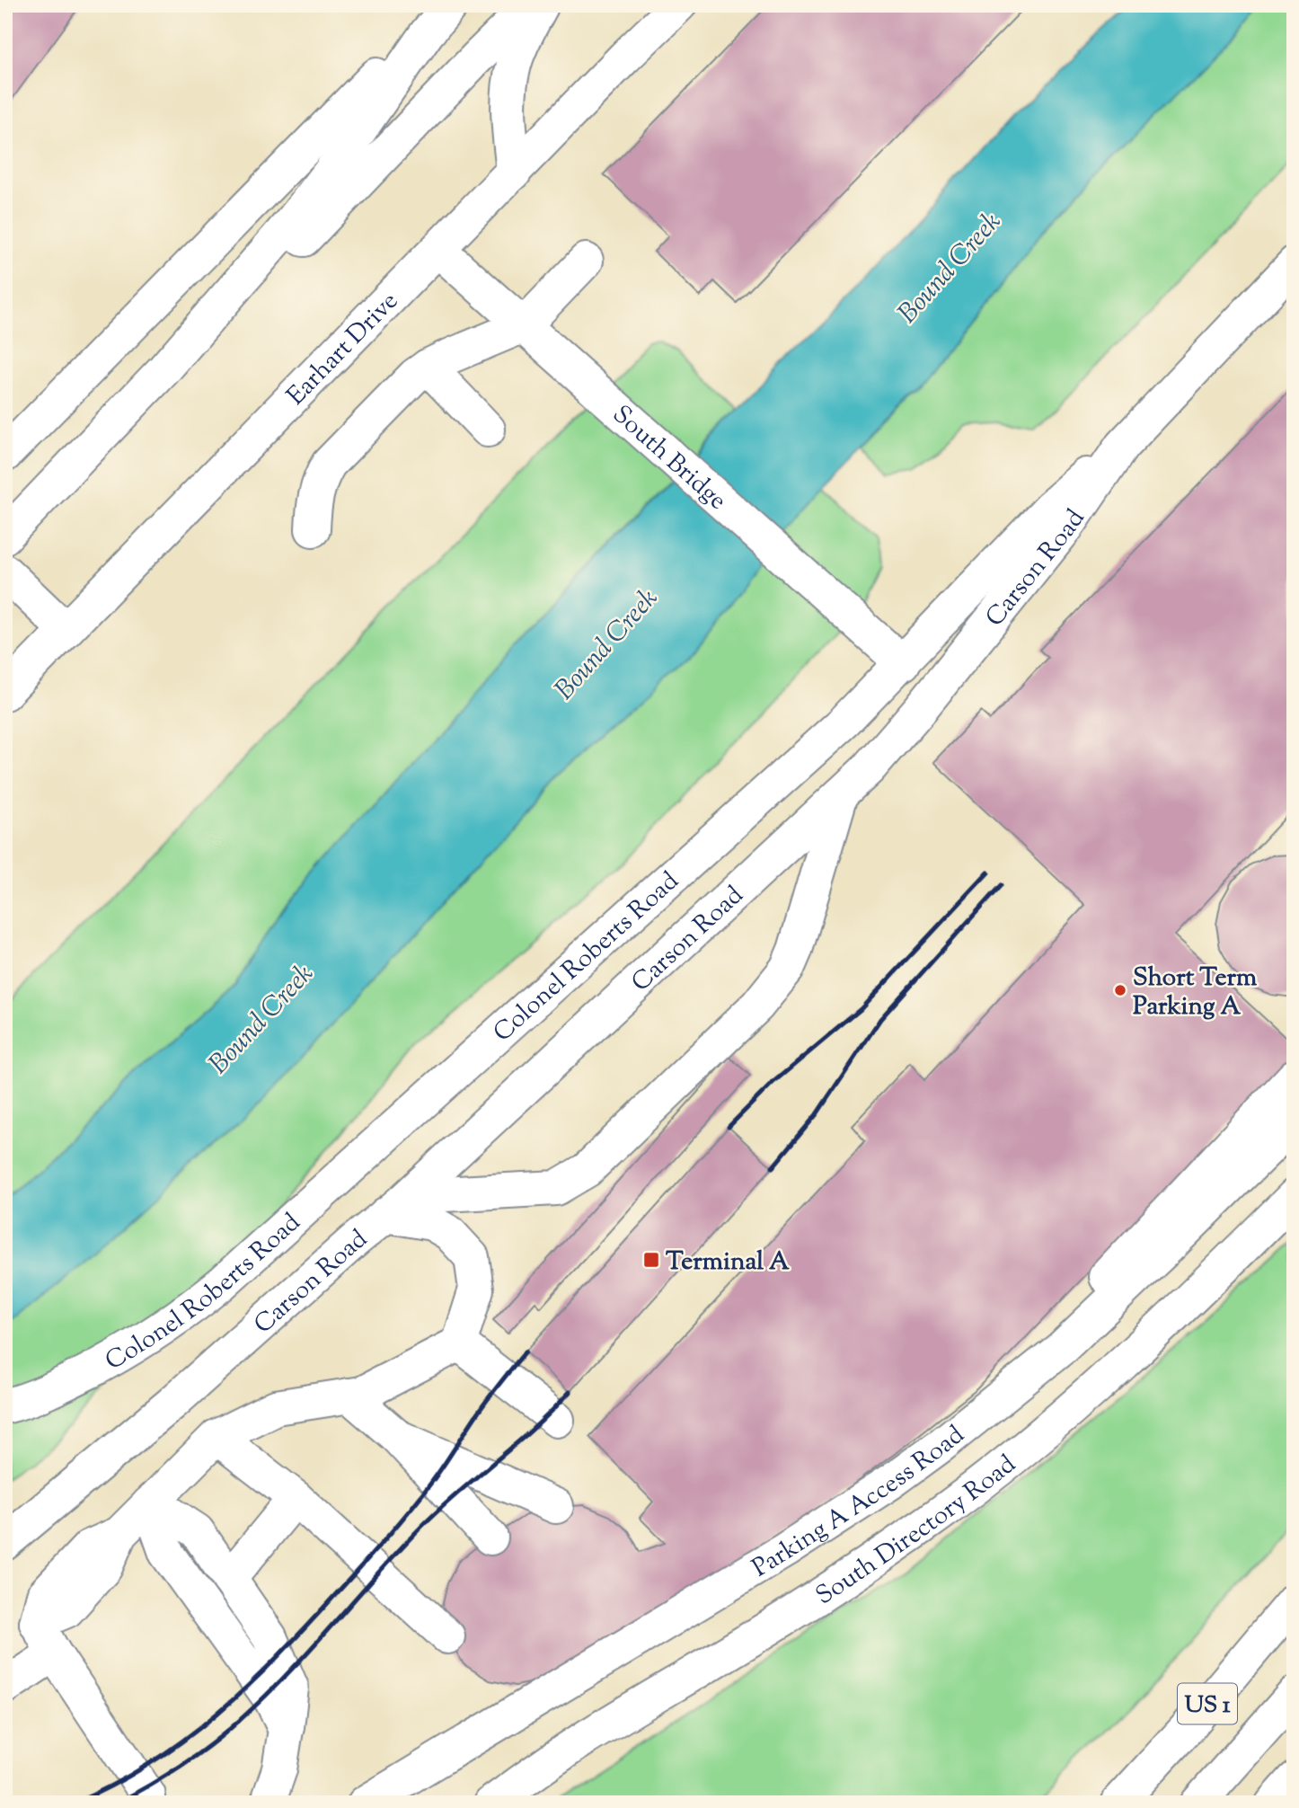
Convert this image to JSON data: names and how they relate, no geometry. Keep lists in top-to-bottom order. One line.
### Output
{"streets":{"main road":["Earhart Drive","South Bridge","Carson Road","Colonel Roberts Road","Parking A Access Road","South Directory Road","US 1"]},"crossings":[["Earhart Drive","South Bridge"],["South Bridge","Colonel Roberts Road"],["Carson Road","Colonel Roberts Road"]],"water":["Bound Creek"],"places":{"other":["Short Term Parking A"],"transit":["Terminal A"]}}
